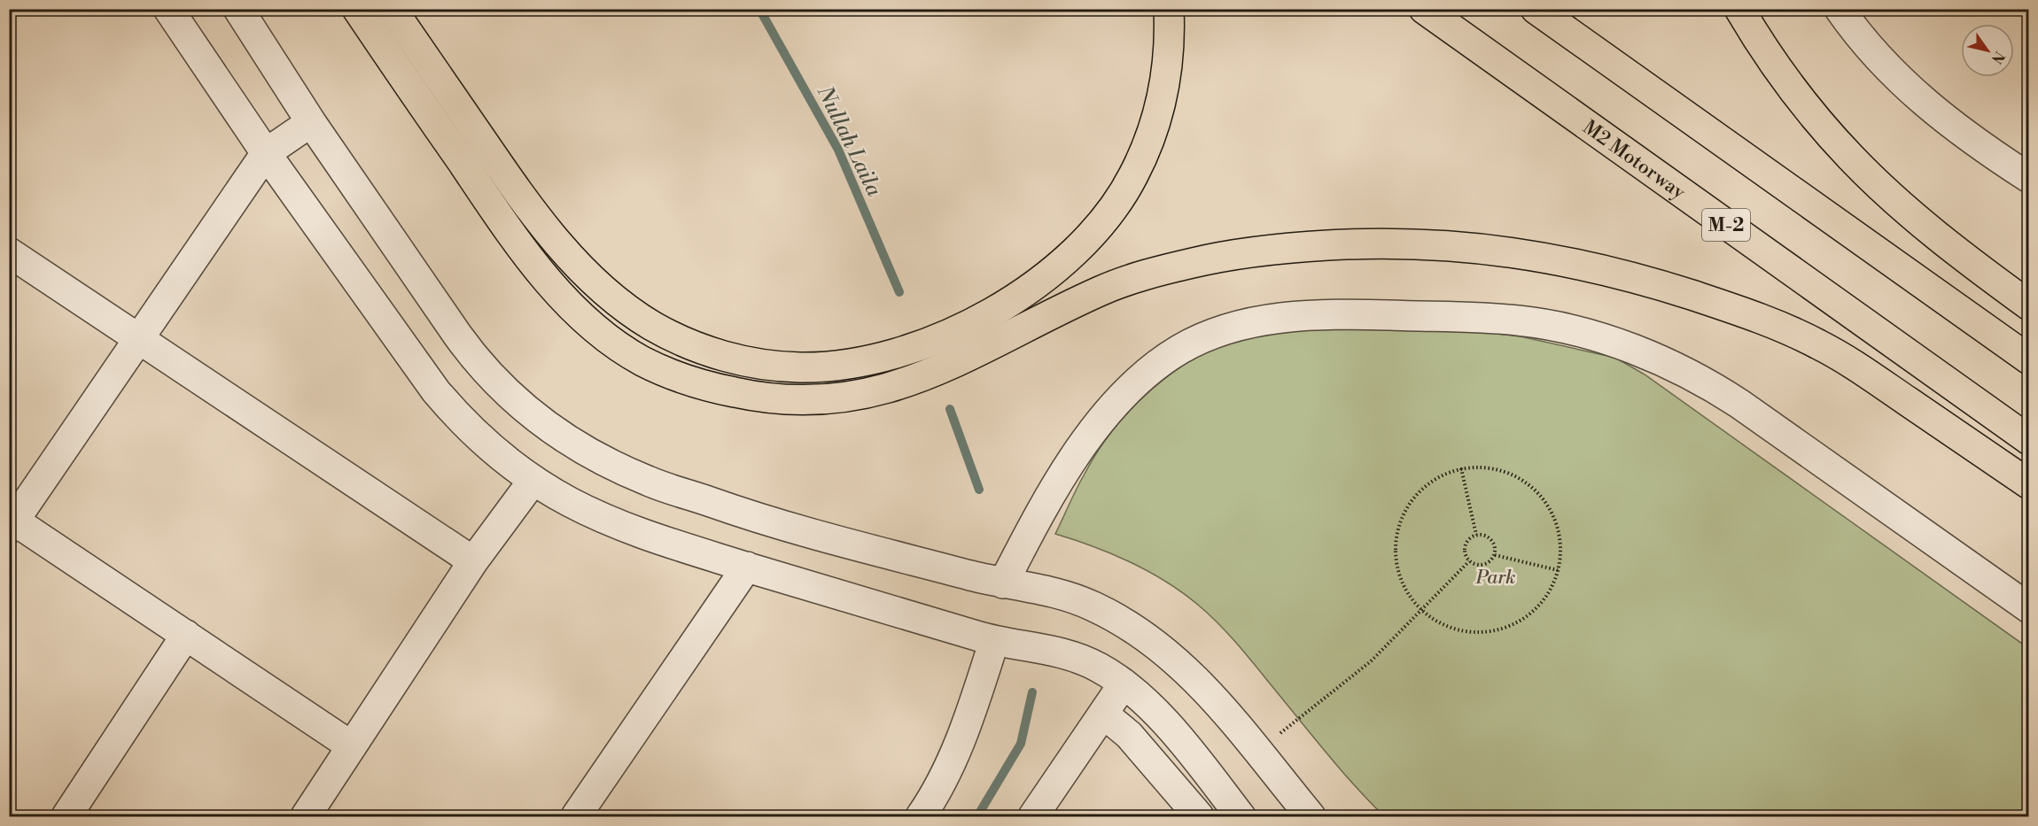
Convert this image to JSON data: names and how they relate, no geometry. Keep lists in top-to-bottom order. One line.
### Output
{"streets":{"highway":["M2 Motorway","M-2"]},"water":["Nullah Laila"],"parks":["Park"],"north":"bottom right"}
